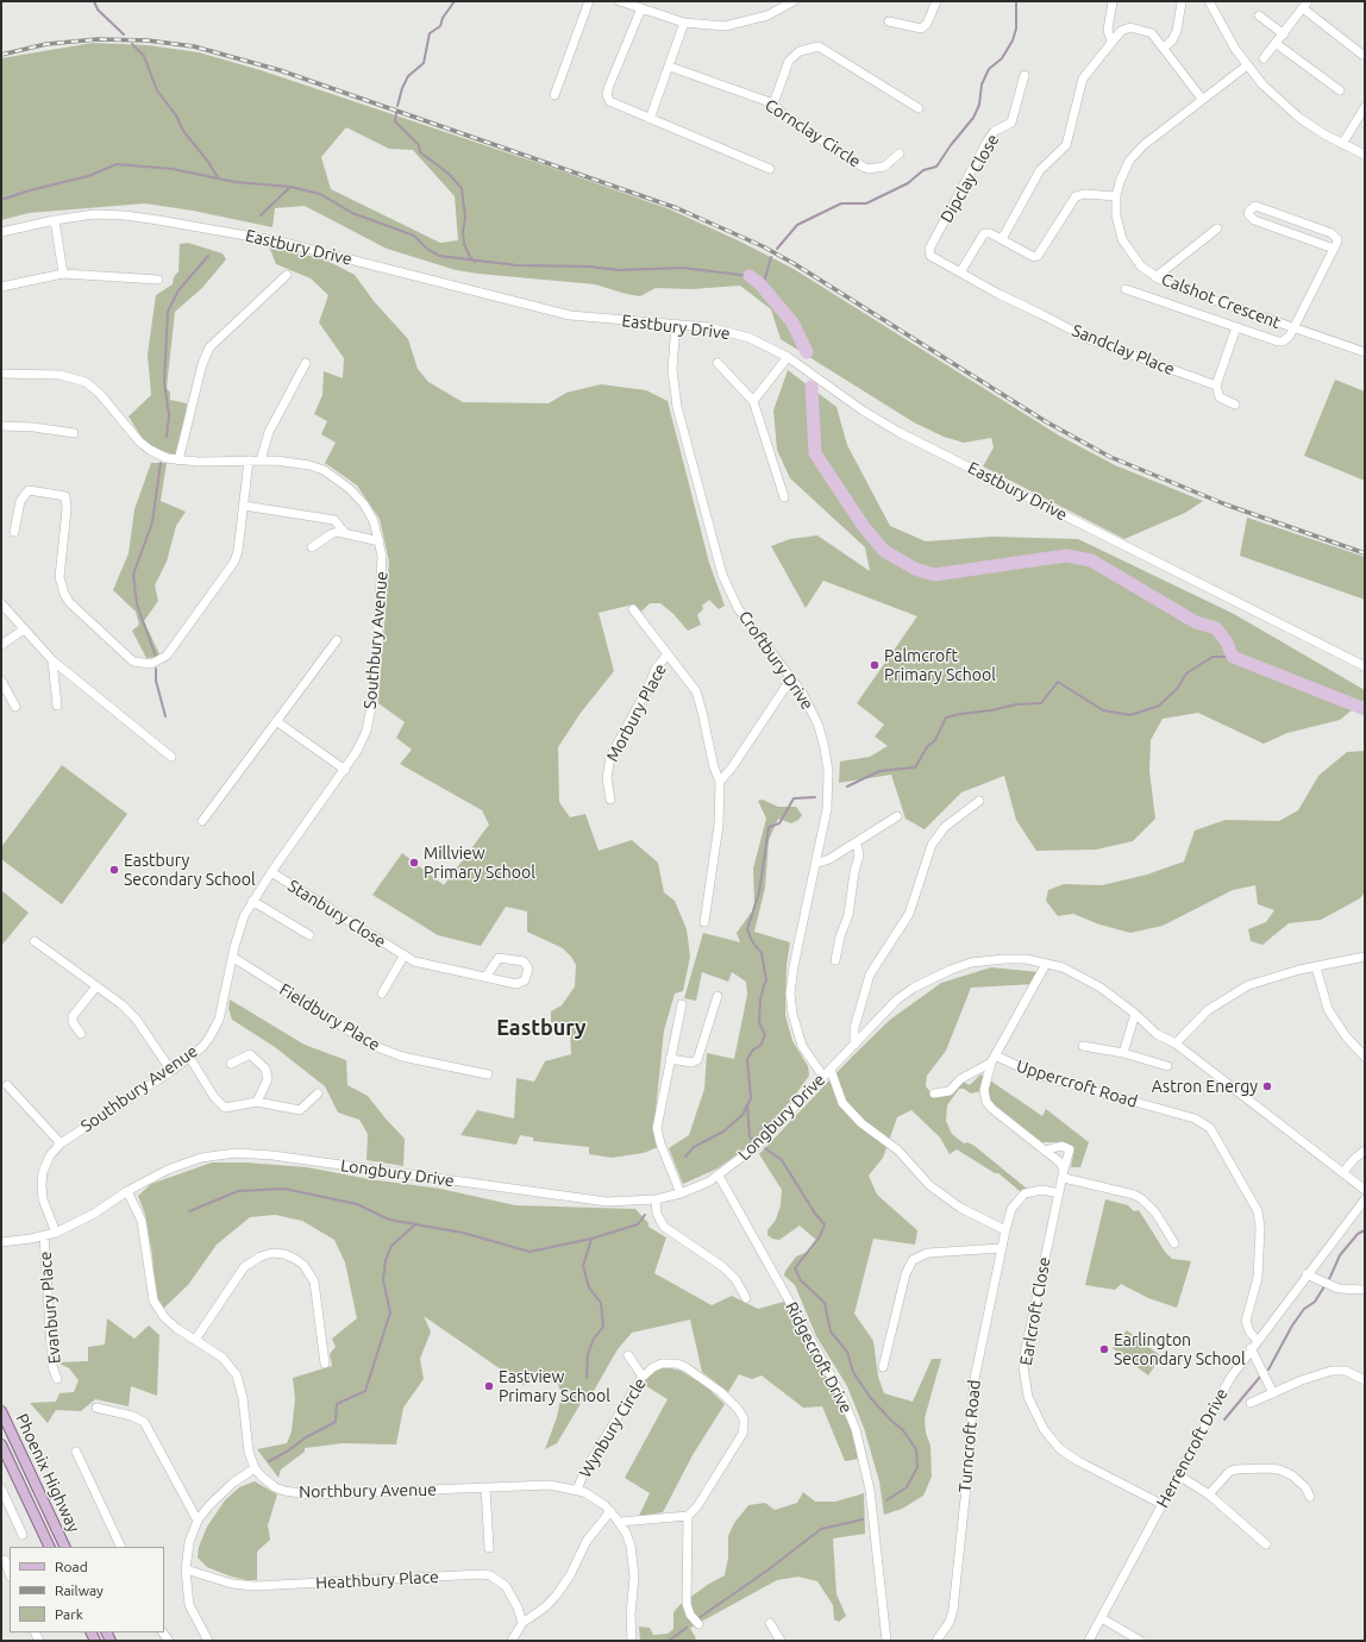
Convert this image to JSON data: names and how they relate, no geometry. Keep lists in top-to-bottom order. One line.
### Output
{"streets":{"main road":["Phoenix Highway"],"street":["Cornclay Circle","Dipclay Close","Eastbury Drive","Calshot Crescent","Sandclay Place","Southbury Avenue","Croftbury Drive","Morbury Place","Stanbury Close","Fieldbury Place","Uppercroft Road","Longbury Drive","Evanbury Place","Earlcroft Close","Ridgecroft Drive","Wynbury Circle","Turncroft Road","Herrencroft Drive","Northbury Avenue","Heathbury Place"]},"crossings":[["Dipclay Close","Sandclay Place"],["Eastbury Drive","Croftbury Drive"],["Southbury Avenue","Stanbury Close"],["Southbury Avenue","Fieldbury Place"],["Southbury Avenue","Longbury Drive"],["Croftbury Drive","Longbury Drive"],["Uppercroft Road","Longbury Drive"],["Uppercroft Road","Earlcroft Close"],["Uppercroft Road","Herrencroft Drive"],["Longbury Drive","Evanbury Place"],["Longbury Drive","Ridgecroft Drive"],["Earlcroft Close","Herrencroft Drive"],["Wynbury Circle","Northbury Avenue"]],"districts":["Eastbury"],"places":["Palmcroft Primary School","Millview Primary School","Eastbury Secondary School","Astron Energy","Earlington Secondary School","Eastview Primary School"],"legend":["Road","Railway","Park"]}
